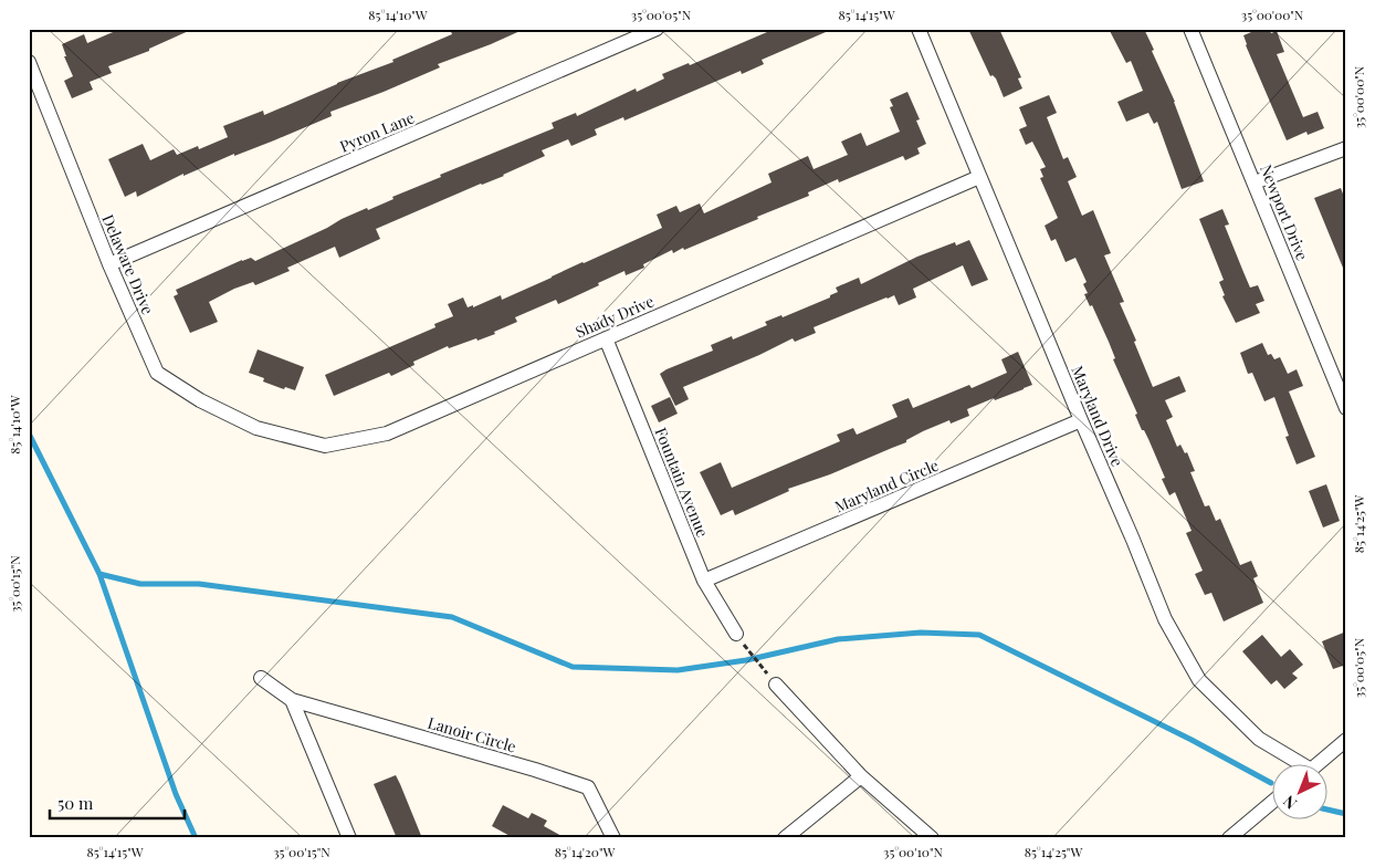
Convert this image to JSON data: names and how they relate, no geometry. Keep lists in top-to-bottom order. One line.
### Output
{"streets":{"street":["Pyron Lane","Newport Drive","Delaware Drive","Shady Drive","Maryland Drive","Fountain Avenue","Maryland Circle","Lanoir Circle"]},"crossings":[["Pyron Lane","Delaware Drive"],["Delaware Drive","Shady Drive"],["Shady Drive","Maryland Drive"],["Shady Drive","Fountain Avenue"],["Maryland Drive","Maryland Circle"],["Fountain Avenue","Maryland Circle"]],"scale_bar":"50 m","north":"bottom left","coordinates":["85°14'10\"W","35°00'05\"N","85°14'15\"W","35°00'00\"N","85°14'25\"W","35°00'15\"N","85°14'20\"W","35°00'10\"N"]}
